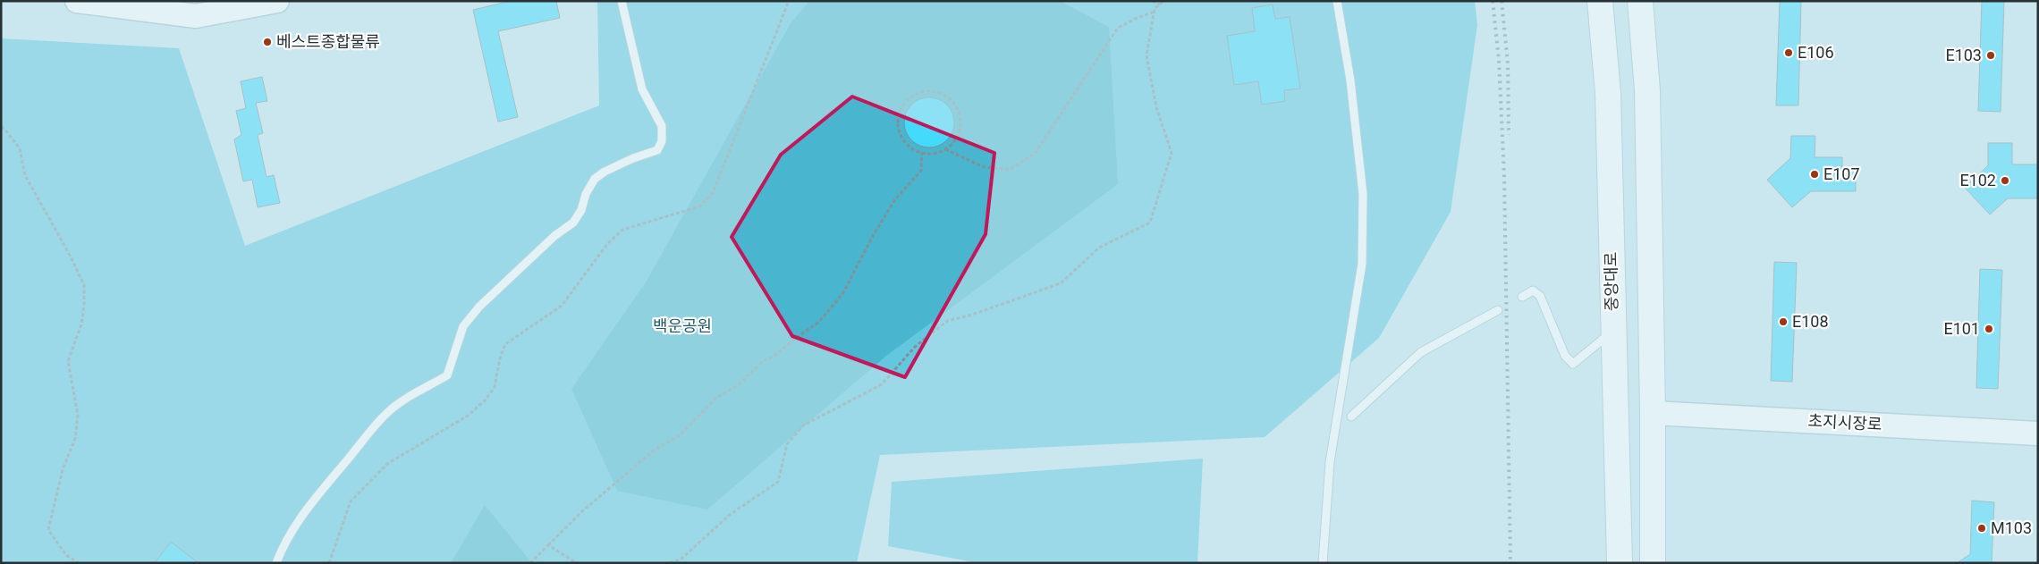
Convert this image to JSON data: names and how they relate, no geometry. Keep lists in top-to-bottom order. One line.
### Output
{"streets":{"main road":["중앙대로"],"street":["초지시장로"]},"parks":["백운공원"],"places":["베스트종합물류","E106","E103","E107","E102","E108","E101","M103"]}
